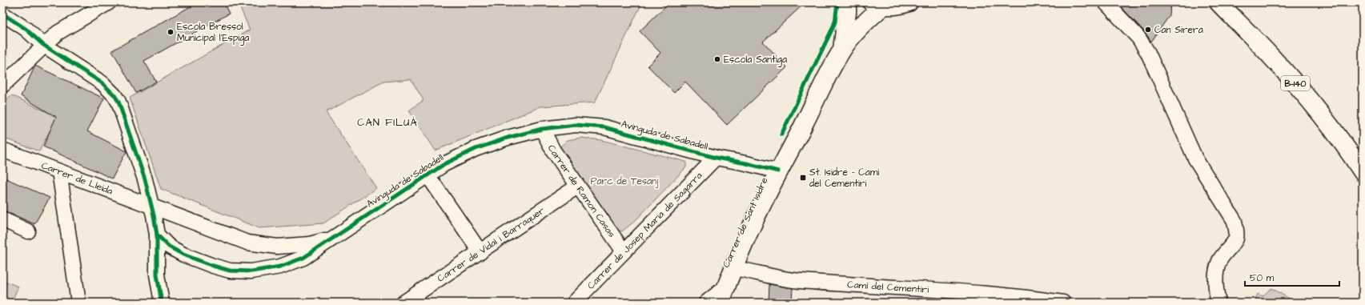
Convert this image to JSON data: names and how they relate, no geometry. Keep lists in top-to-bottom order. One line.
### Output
{"streets":{"main road":["B-140","Carrer de Sant Isidre"],"street":["Avinguda de Sabadell","Carrer de Lleida","Carrer de Ramon Casas","Carrer de Josep Maria de Sagarra","Carrer de Vidal i Barraquer","Camí del Cementiri"]},"crossings":[["Avinguda de Sabadell","Carrer de Lleida"],["Avinguda de Sabadell","Carrer de Ramon Casas"],["Avinguda de Sabadell","Carrer de Sant Isidre"],["Avinguda de Sabadell","Carrer de Josep Maria de Sagarra"],["Carrer de Ramon Casas","Carrer de Josep Maria de Sagarra"],["Carrer de Ramon Casas","Carrer de Vidal i Barraquer"],["Carrer de Sant Isidre","Camí del Cementiri"]],"districts":["CAN FILUÀ"],"parks":["Parc de Tesanj"],"places":{"other":["Can Sirera","Escola Bressol Municipal l'Espiga","Escola Santiga"],"transit":["St. Isidre - Camí del Cementiri"]},"scale_bar":"50 m"}
